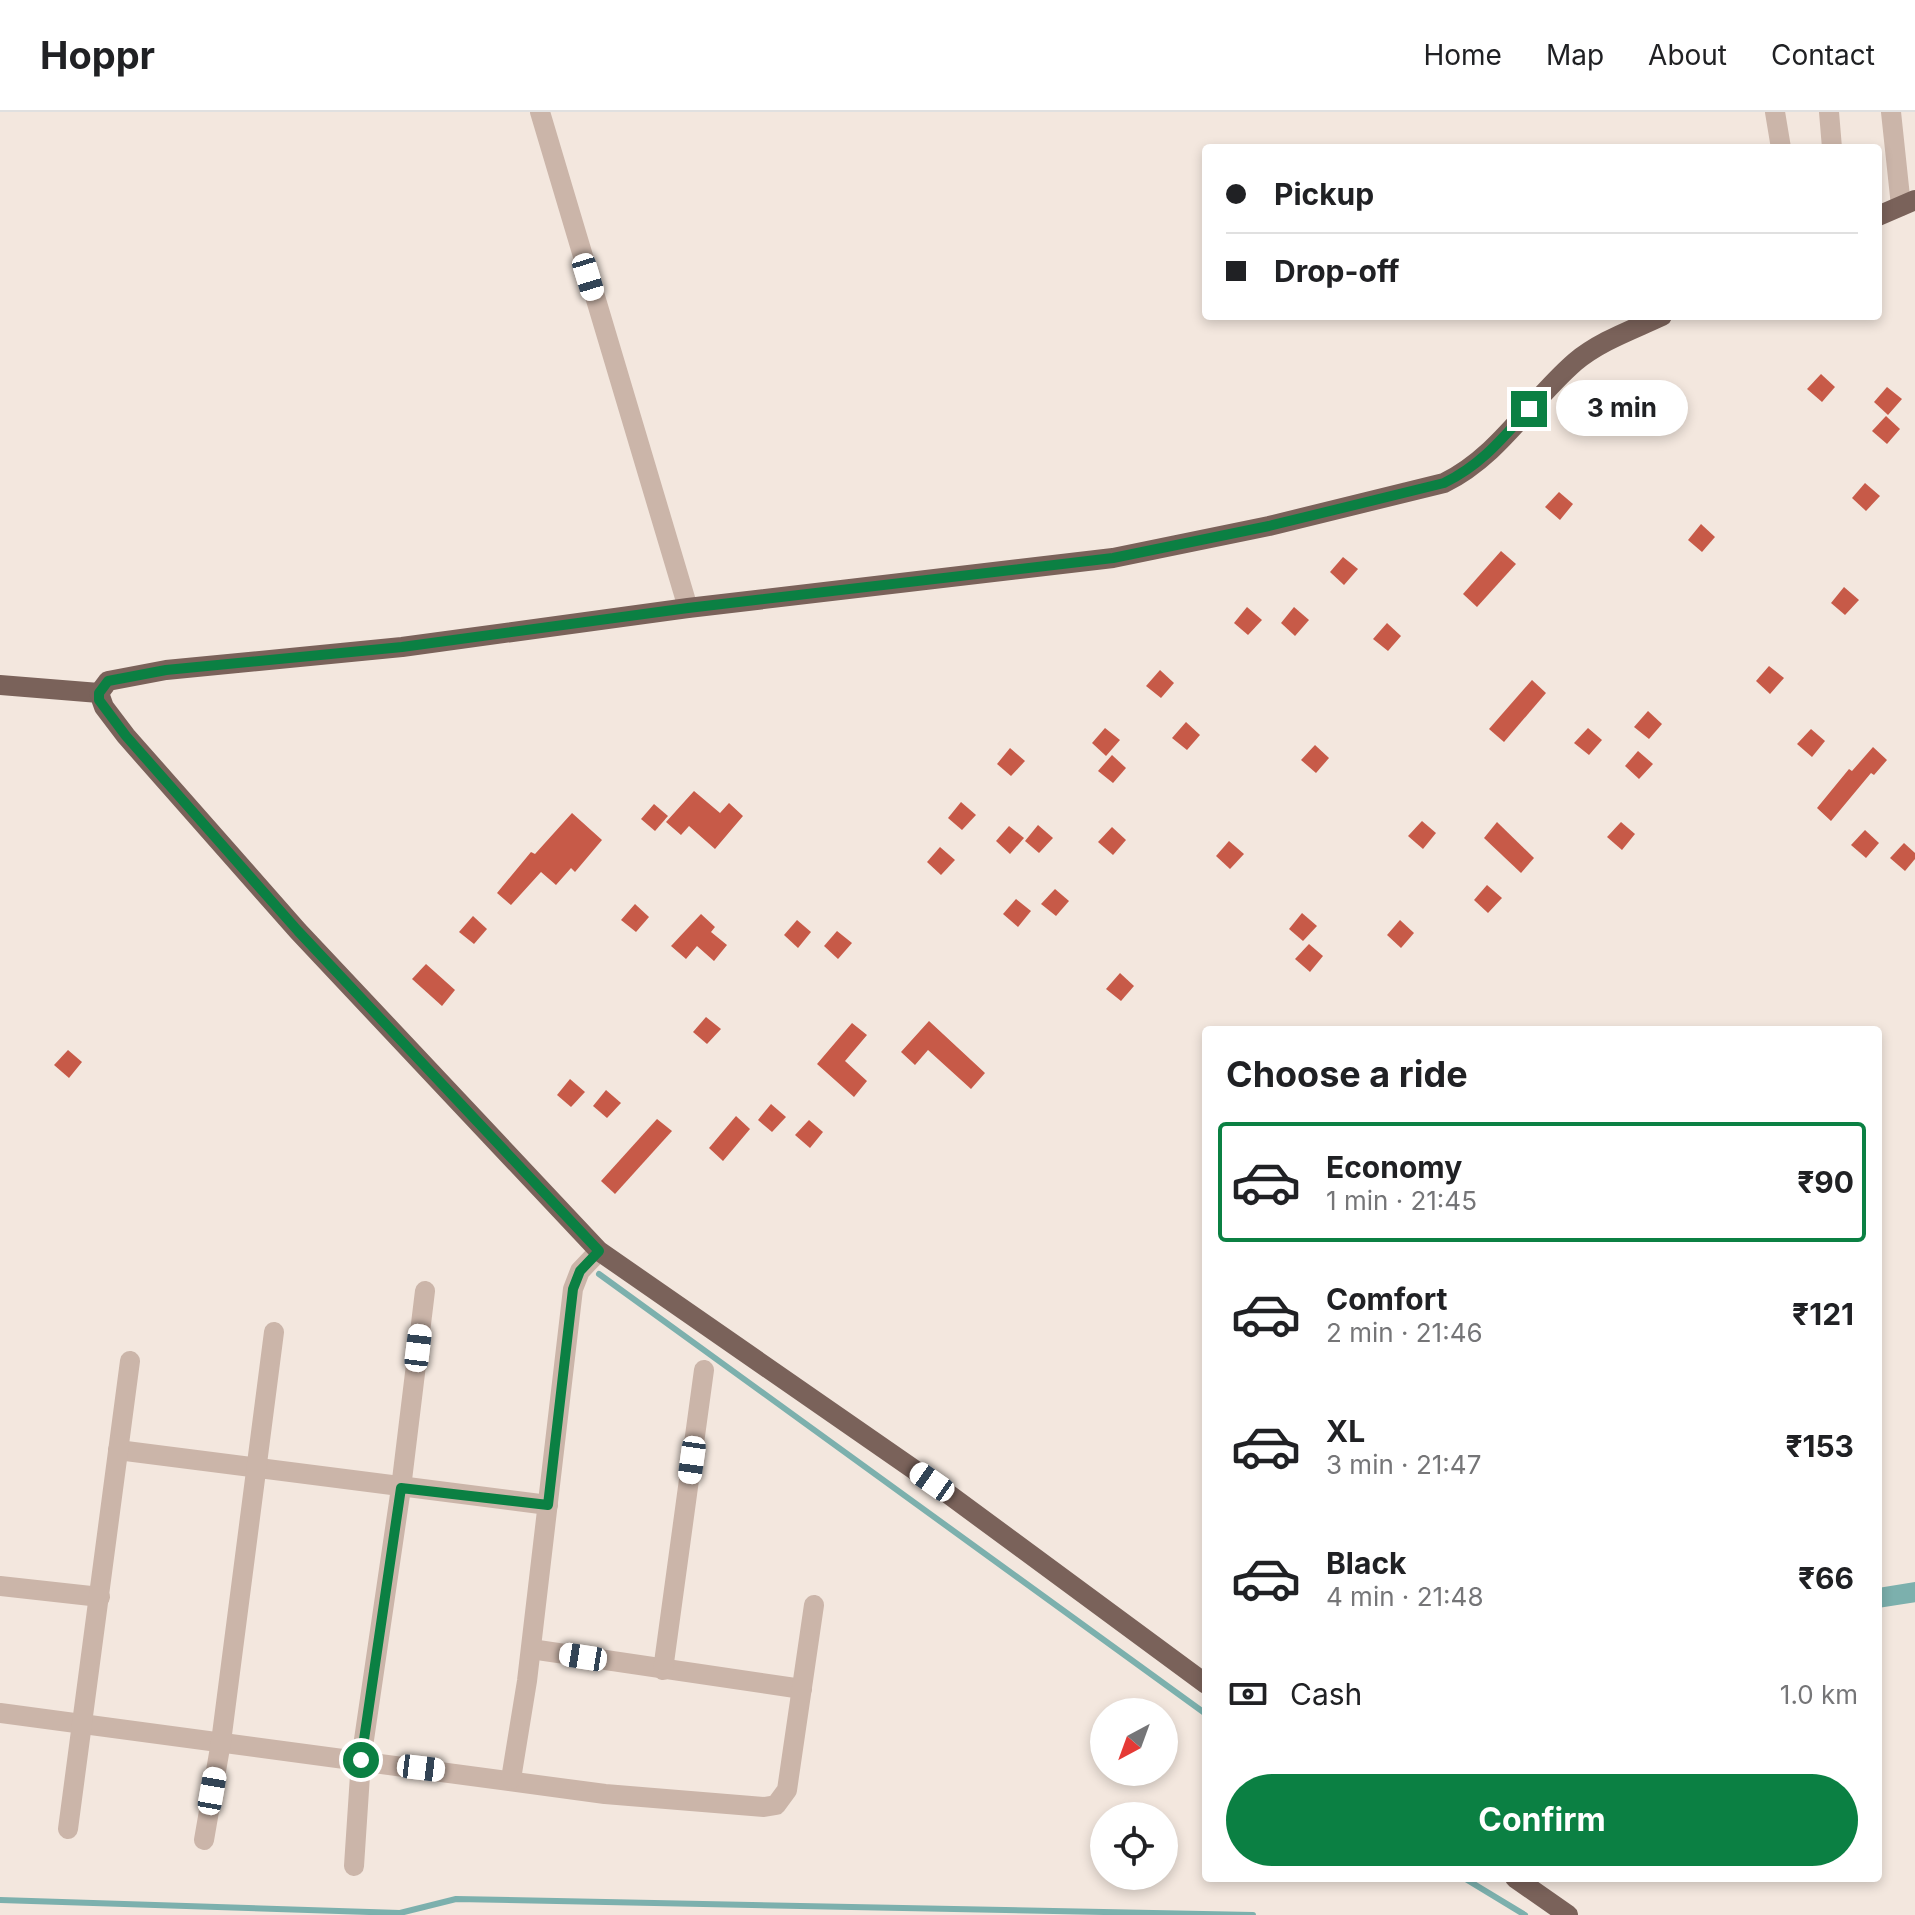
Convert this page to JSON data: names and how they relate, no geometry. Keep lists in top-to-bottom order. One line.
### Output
{"north":"bottom left","page":{"header":"Hoppr","nav":["Home","Map","About","Contact"],"banner":["Pickup","Drop-off"],"bubble":"3 min","heading":"Choose a ride","list":[{"name":"Economy","note":"1 min · 21:45","value":"₹90"},{"name":"Comfort","note":"2 min · 21:46","value":"₹121"},{"name":"XL","note":"3 min · 21:47","value":"₹153"},{"name":"Black","note":"4 min · 21:48","value":"₹66"}],"pay":["Cash","1.0 km"],"buttons":"Confirm"}}
